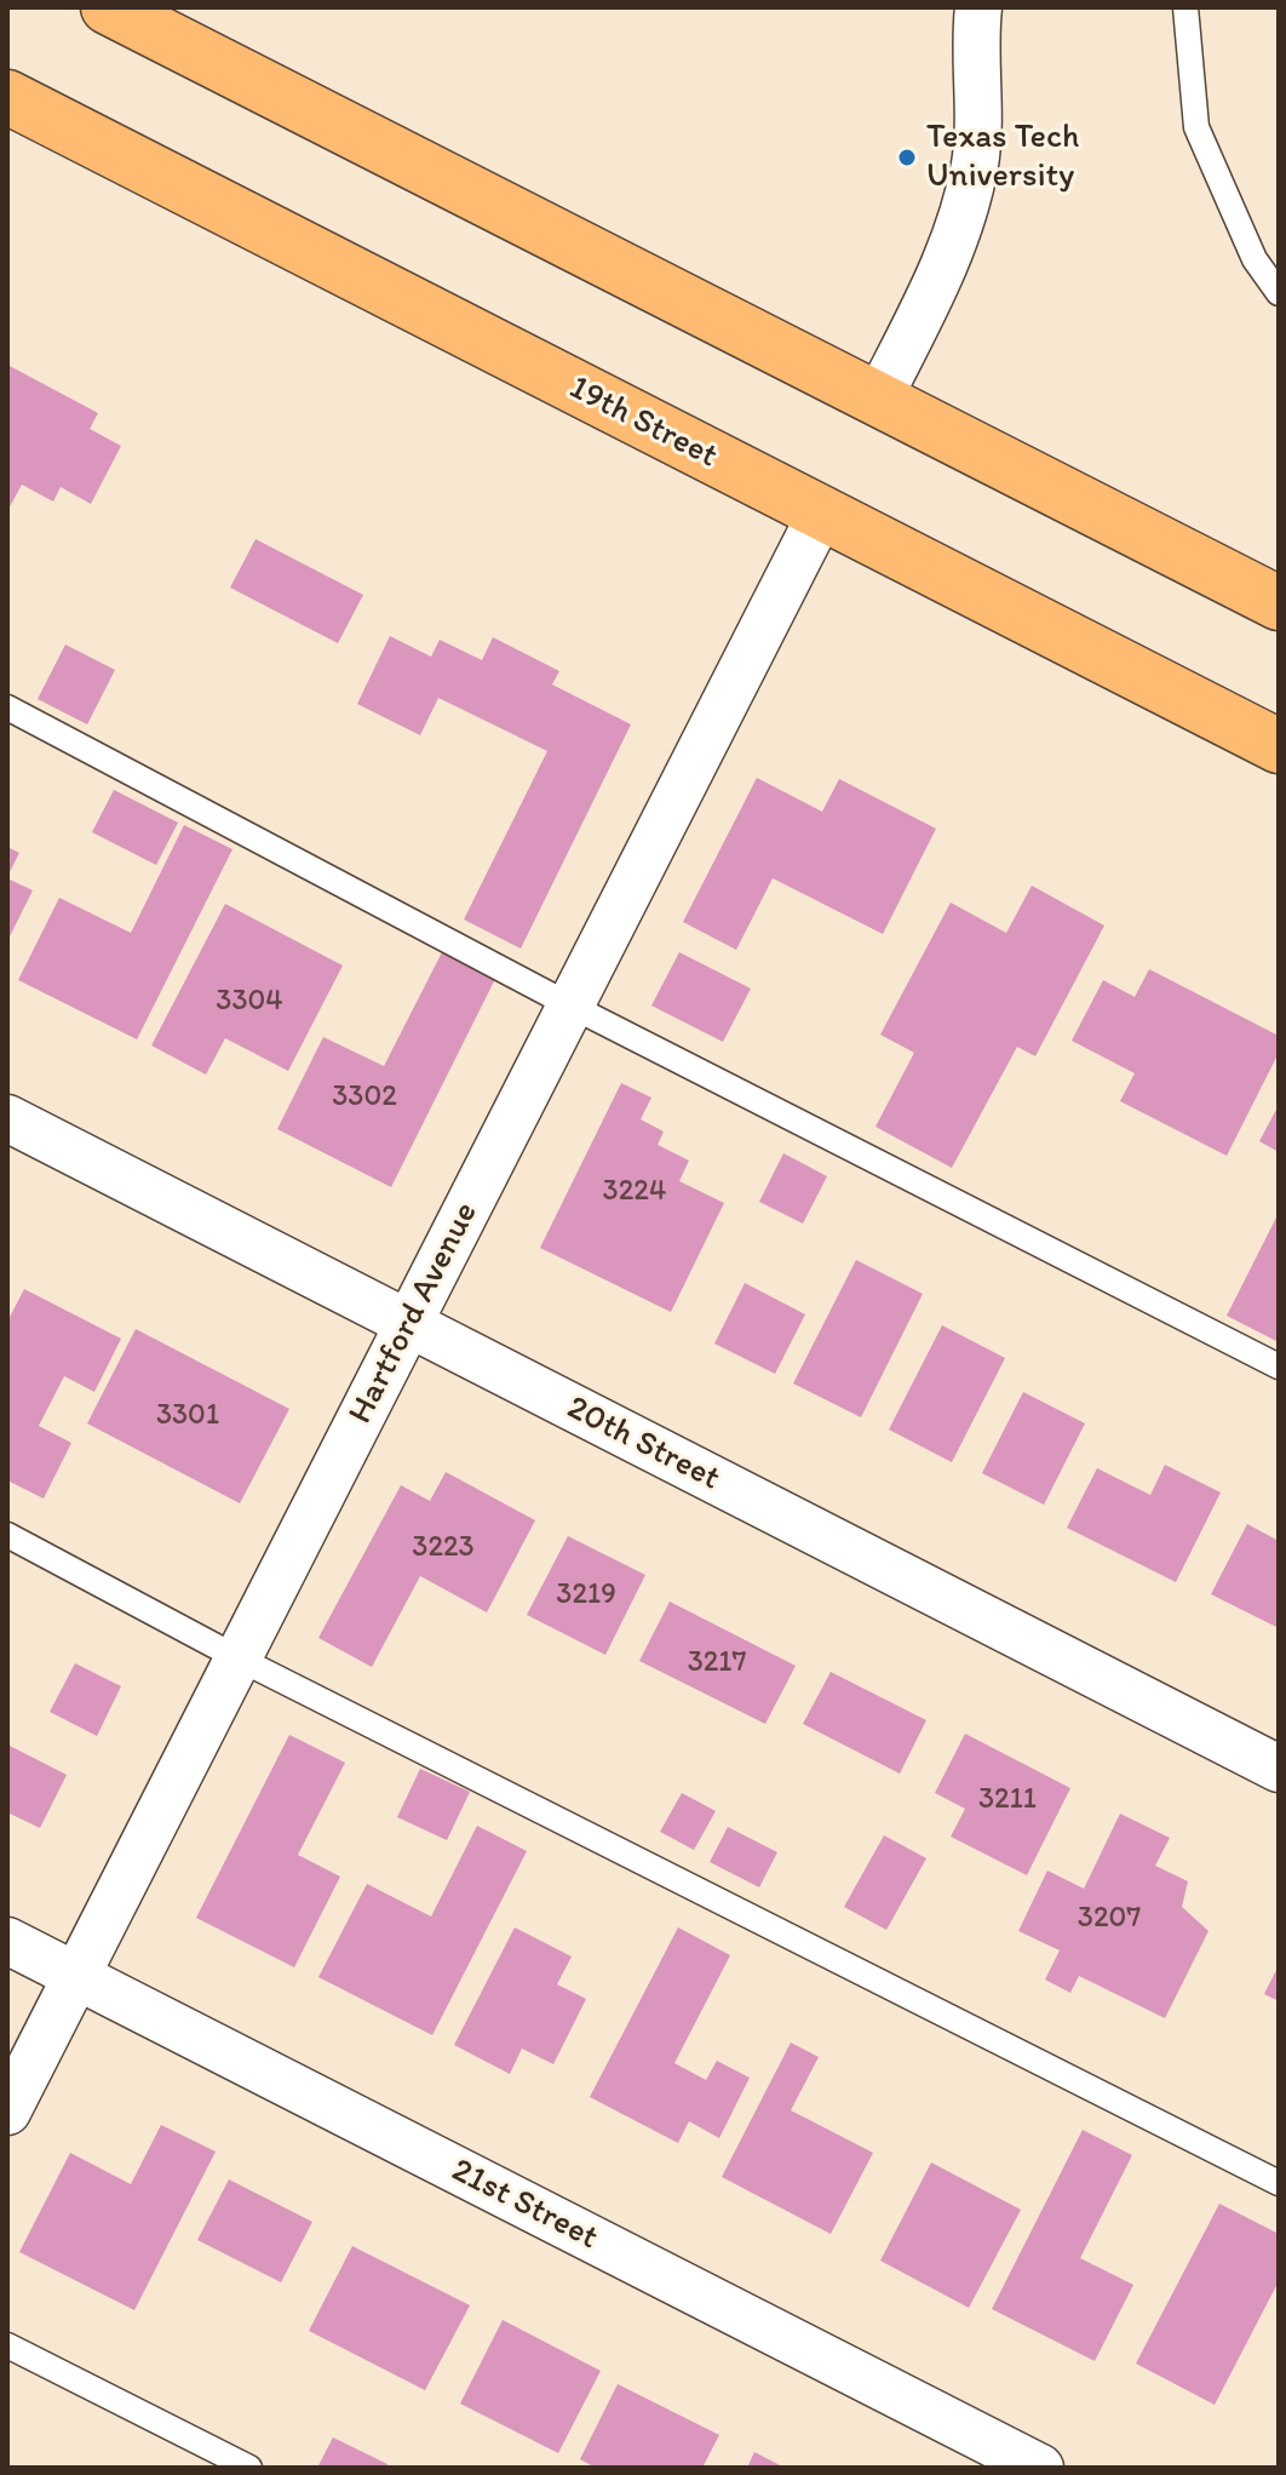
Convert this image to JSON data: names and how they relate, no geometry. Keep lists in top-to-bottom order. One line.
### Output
{"streets":{"main road":["19th Street"],"street":["Hartford Avenue","20th Street","21st Street"]},"crossings":[["19th Street","Hartford Avenue"],["Hartford Avenue","20th Street"],["Hartford Avenue","21st Street"]],"places":["Texas Tech University"],"house_numbers":["3304","3302","3224","3301","3223","3219","3217","3211","3207"]}
